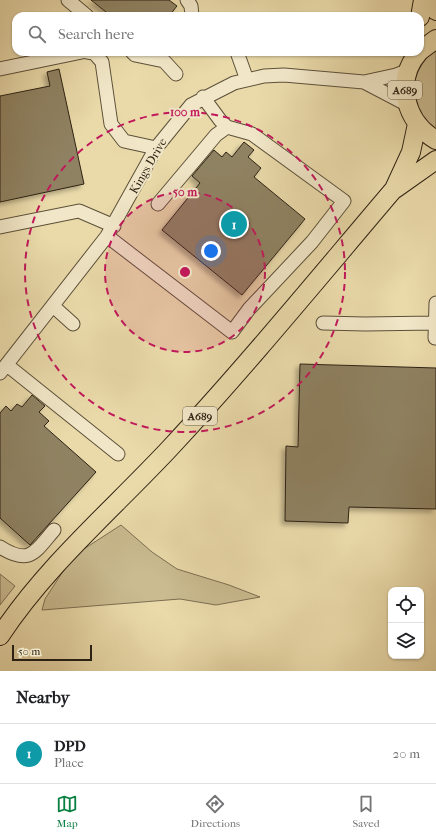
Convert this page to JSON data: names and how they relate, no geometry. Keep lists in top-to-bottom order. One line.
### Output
{"streets":{"highway":["A689"],"street":["Kings Drive"]},"crossings":[["A689","Kings Drive"]],"scale_bar":"50 m","page":{"search":"Search here","pins":"1","scale":"50 m","heading":"Nearby","list":[{"mark":"1","name":"DPD","note":"Place","value":"20 m"}],"nav":["Map","Directions","Saved"]},"rings":["100 m","50 m"]}
